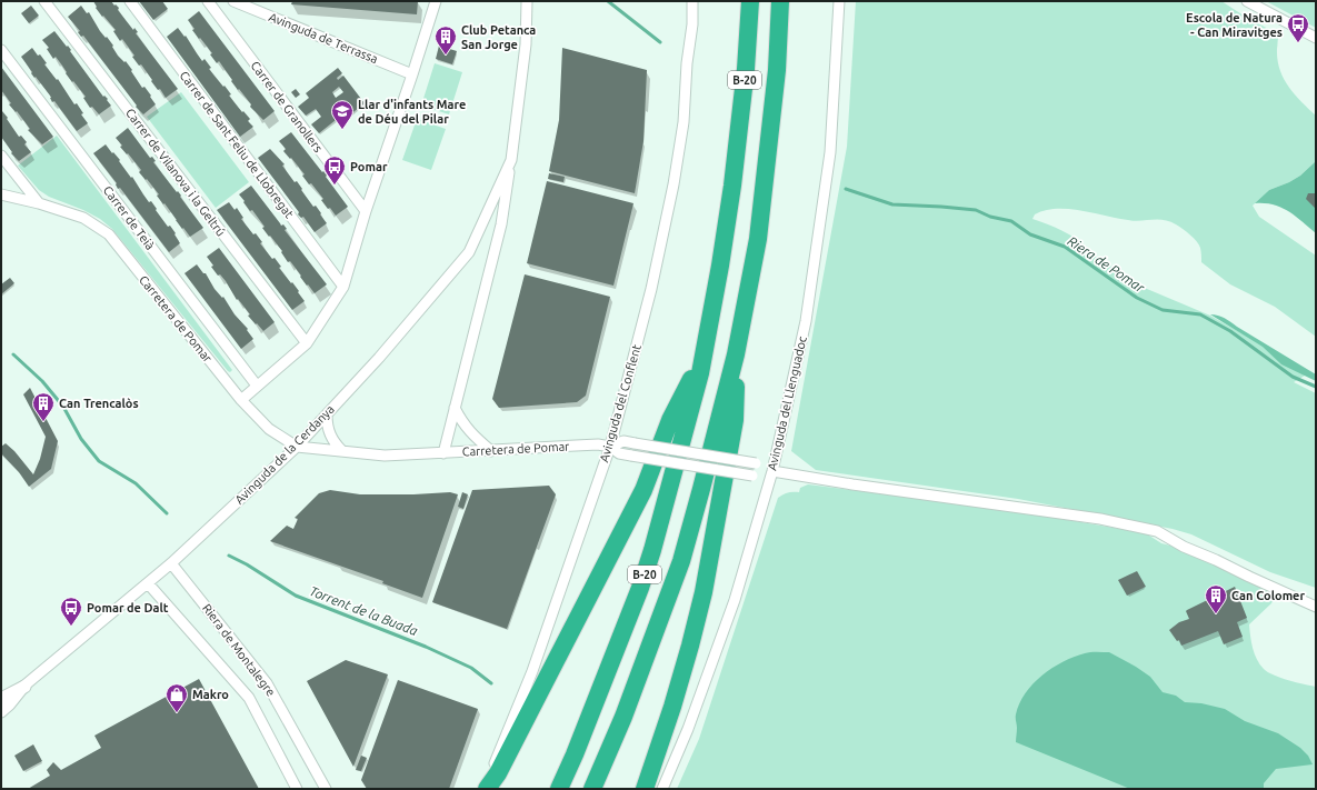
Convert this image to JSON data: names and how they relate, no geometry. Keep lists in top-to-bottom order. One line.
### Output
{"streets":{"highway":["B-20"],"street":["Avinguda de Terrassa","Carrer de Granollers","Carrer de Sant Feliu de Llobregat","Carrer de Vilanova i la Geltrú","Carrer de Teià","Carretera de Pomar","Avinguda del Conflent","Avinguda del Llenguadoc","Avinguda de la Cerdanya","Riera de Montalegre"]},"crossings":[["Carretera de Pomar","Avinguda del Conflent"],["Carretera de Pomar","Avinguda del Llenguadoc"],["Carretera de Pomar","Avinguda de la Cerdanya"],["Avinguda de la Cerdanya","Riera de Montalegre"]],"water":["Riera de Pomar","Torrent de la Buada"],"places":{"bus stop":["Escola de Natura - Can Miravitges","Pomar","Pomar de Dalt"],"building":["Club Petanca San Jorge","Can Trencalòs","Can Colomer"],"school or university":["Llar d'infants Mare de Déu del Pilar"],"shop":["Makro"]}}
